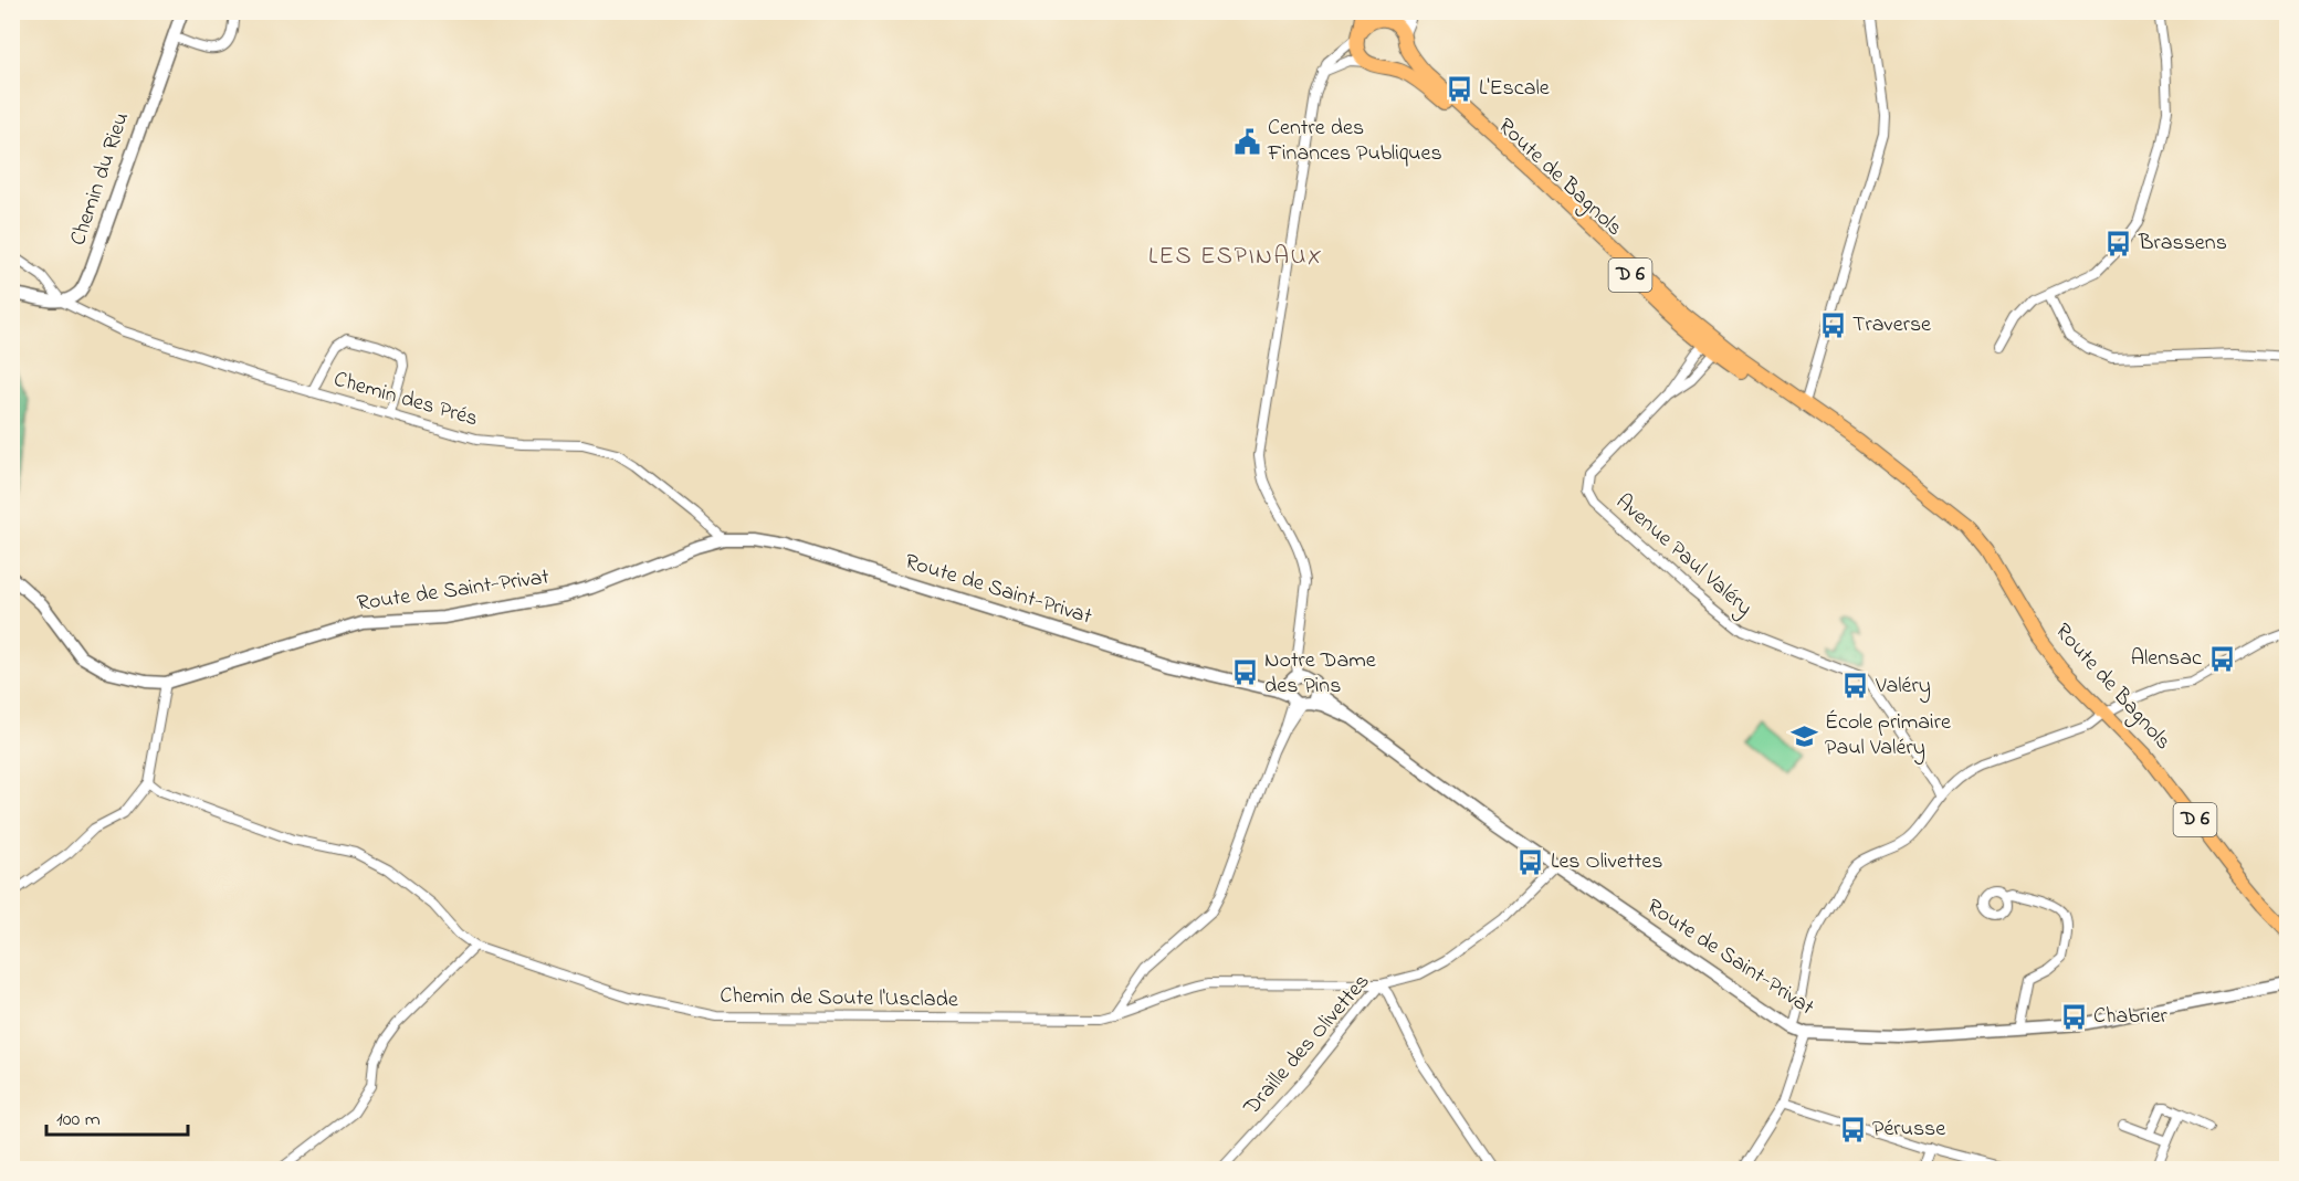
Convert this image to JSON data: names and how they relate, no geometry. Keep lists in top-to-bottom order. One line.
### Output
{"streets":{"main road":["Route de Bagnols","D 6"],"street":["Chemin du Rieu","Chemin des Prés","Avenue Paul Valéry","Route de Saint-Privat","Chemin de Soute l'Usclade","Draille des Olivettes"]},"crossings":[["Route de Bagnols","D 6"],["Route de Bagnols","Avenue Paul Valéry"],["Chemin du Rieu","Chemin des Prés"],["Chemin des Prés","Route de Saint-Privat"],["Route de Saint-Privat","Draille des Olivettes"],["Chemin de Soute l'Usclade","Draille des Olivettes"]],"districts":["LES ESPINAUX"],"places":{"bus stop":["L'Escale","Brassens","Traverse","Alensac","Notre Dame des Pins","Valéry","Les Olivettes","Chabrier","Pérusse"],"public building":["Centre des Finances Publiques"],"school or university":["École primaire Paul Valéry"]},"scale_bar":"100 m"}
